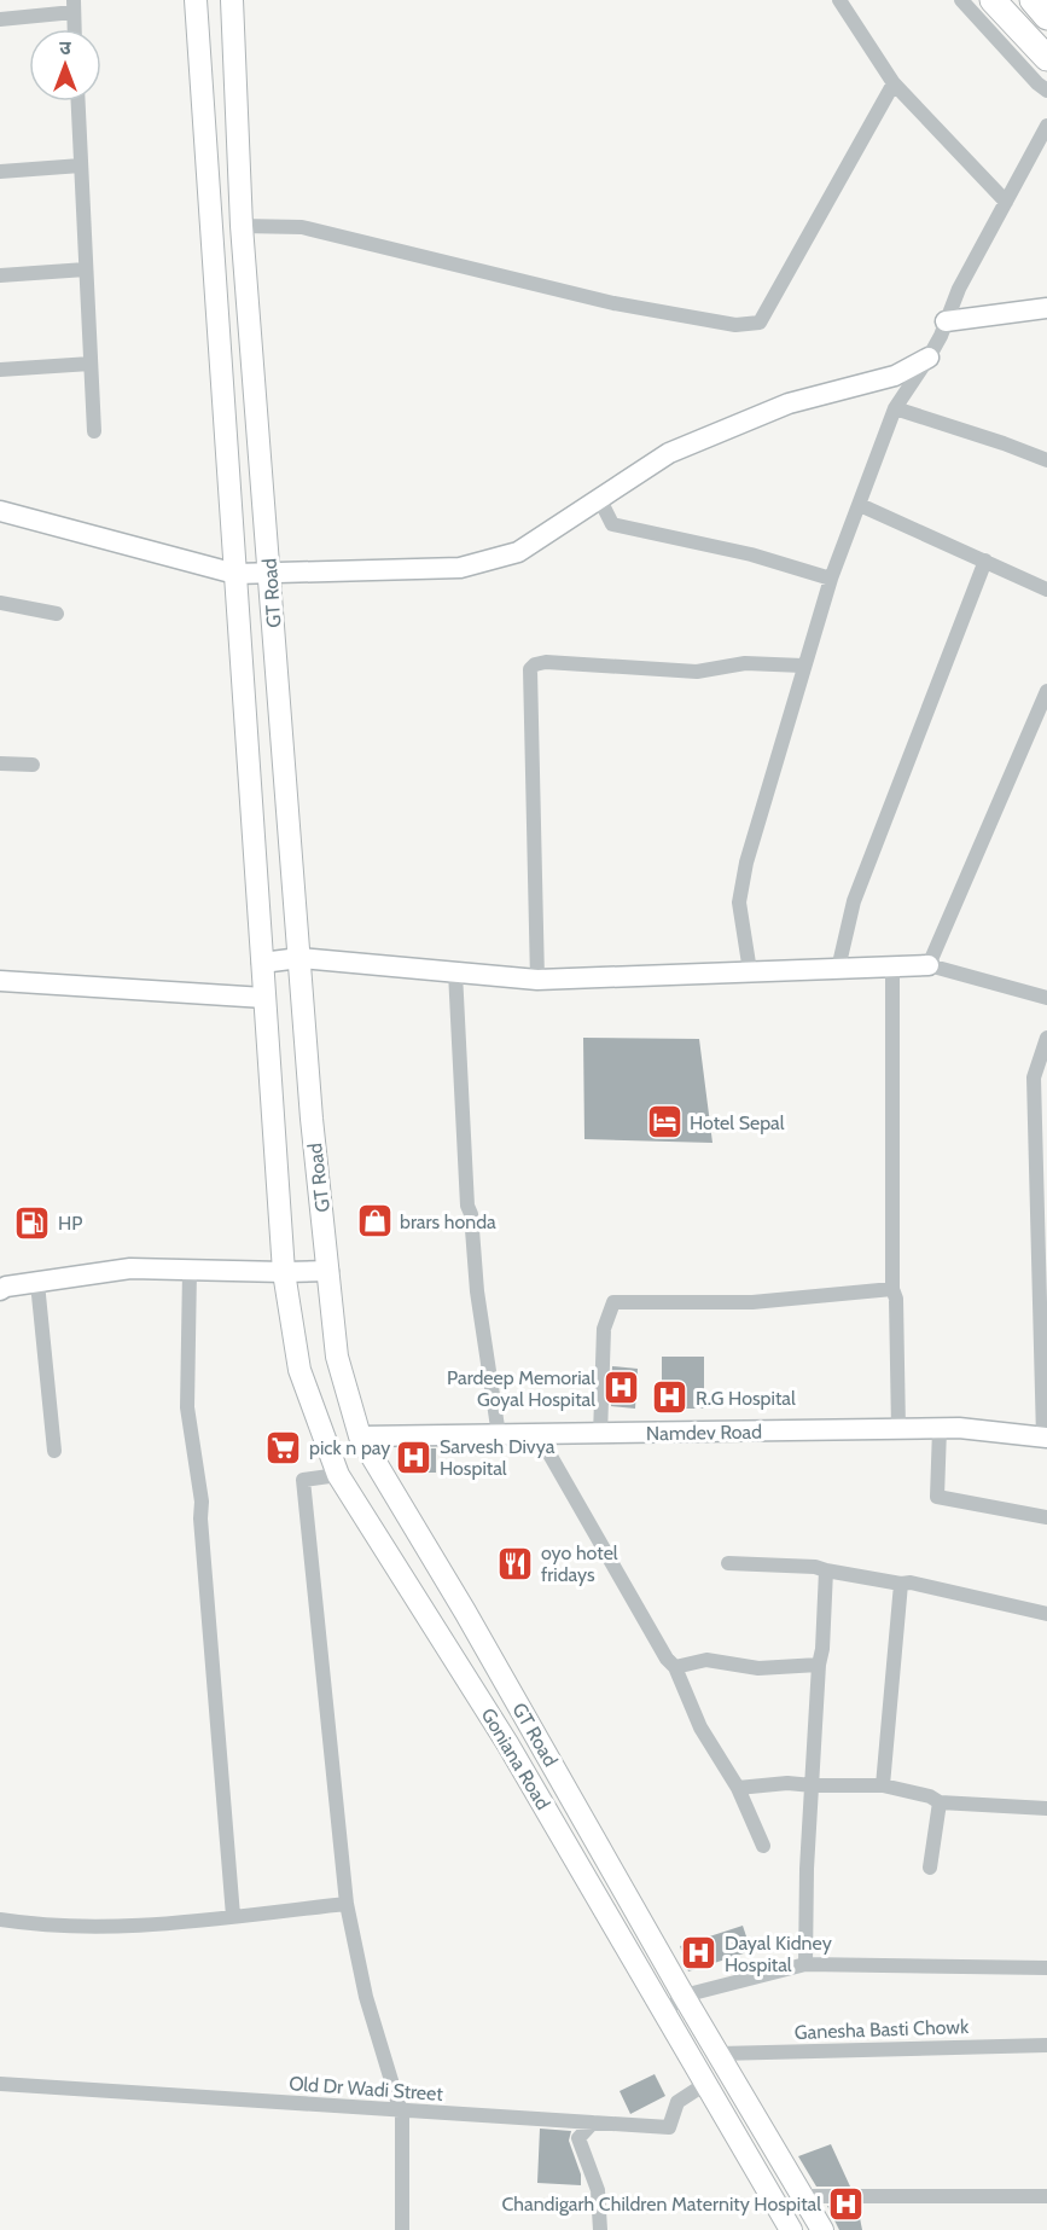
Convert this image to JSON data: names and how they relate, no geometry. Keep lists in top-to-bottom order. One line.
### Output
{"streets":{"main road":["GT Road","Goniana Road"],"street":["Namdev Road","Ganesha Basti Chowk","Old Dr Wadi Street"]},"crossings":[["GT Road","Namdev Road"],["GT Road","Goniana Road"],["GT Road","Ganesha Basti Chowk"],["Goniana Road","Old Dr Wadi Street"]],"places":{"hotel":["Hotel Sepal"],"shop":["brars honda"],"fuel station":["HP"],"hospital":["Pardeep Memorial Goyal Hospital","R.G Hospital","Sarvesh Divya Hospital","Dayal Kidney Hospital","Chandigarh Children Maternity Hospital"],"supermarket":["pick n pay"],"restaurant":["oyo hotel fridays"]},"north":"top"}
